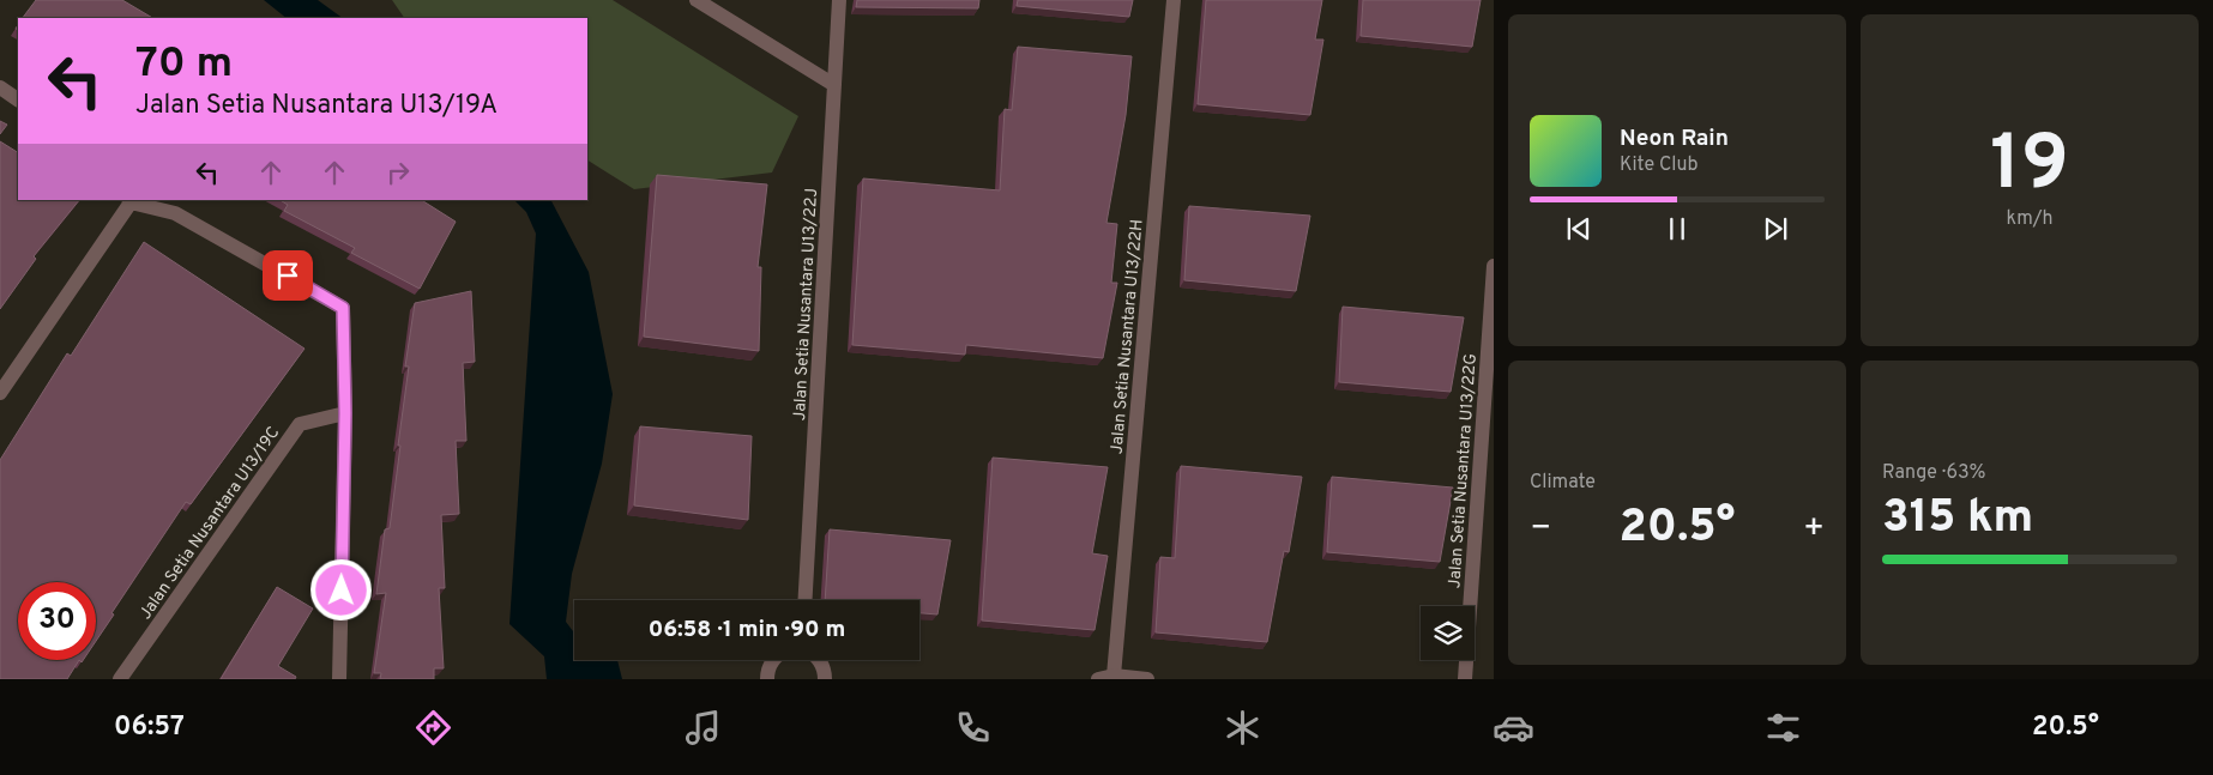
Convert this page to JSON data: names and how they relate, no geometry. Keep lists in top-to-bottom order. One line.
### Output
{"streets":{"street":["Jalan Setia Nusantara U13/22J","Jalan Setia Nusantara U13/22H","Jalan Setia Nusantara U13/22G","Jalan Setia Nusantara U13/19C"]},"page":{"tile":[["19","km/h"],"Climate",["Range · 63%","315 km"]],"turn":["70 m","Jalan Setia Nusantara U13/19A"],"song":["Neon Rain","Kite Club"],"heat":["−","20.5°","+"],"limit":"30","trip":"06:58 · 1 min · 90 m","tabs":["06:57","20.5°"]}}
